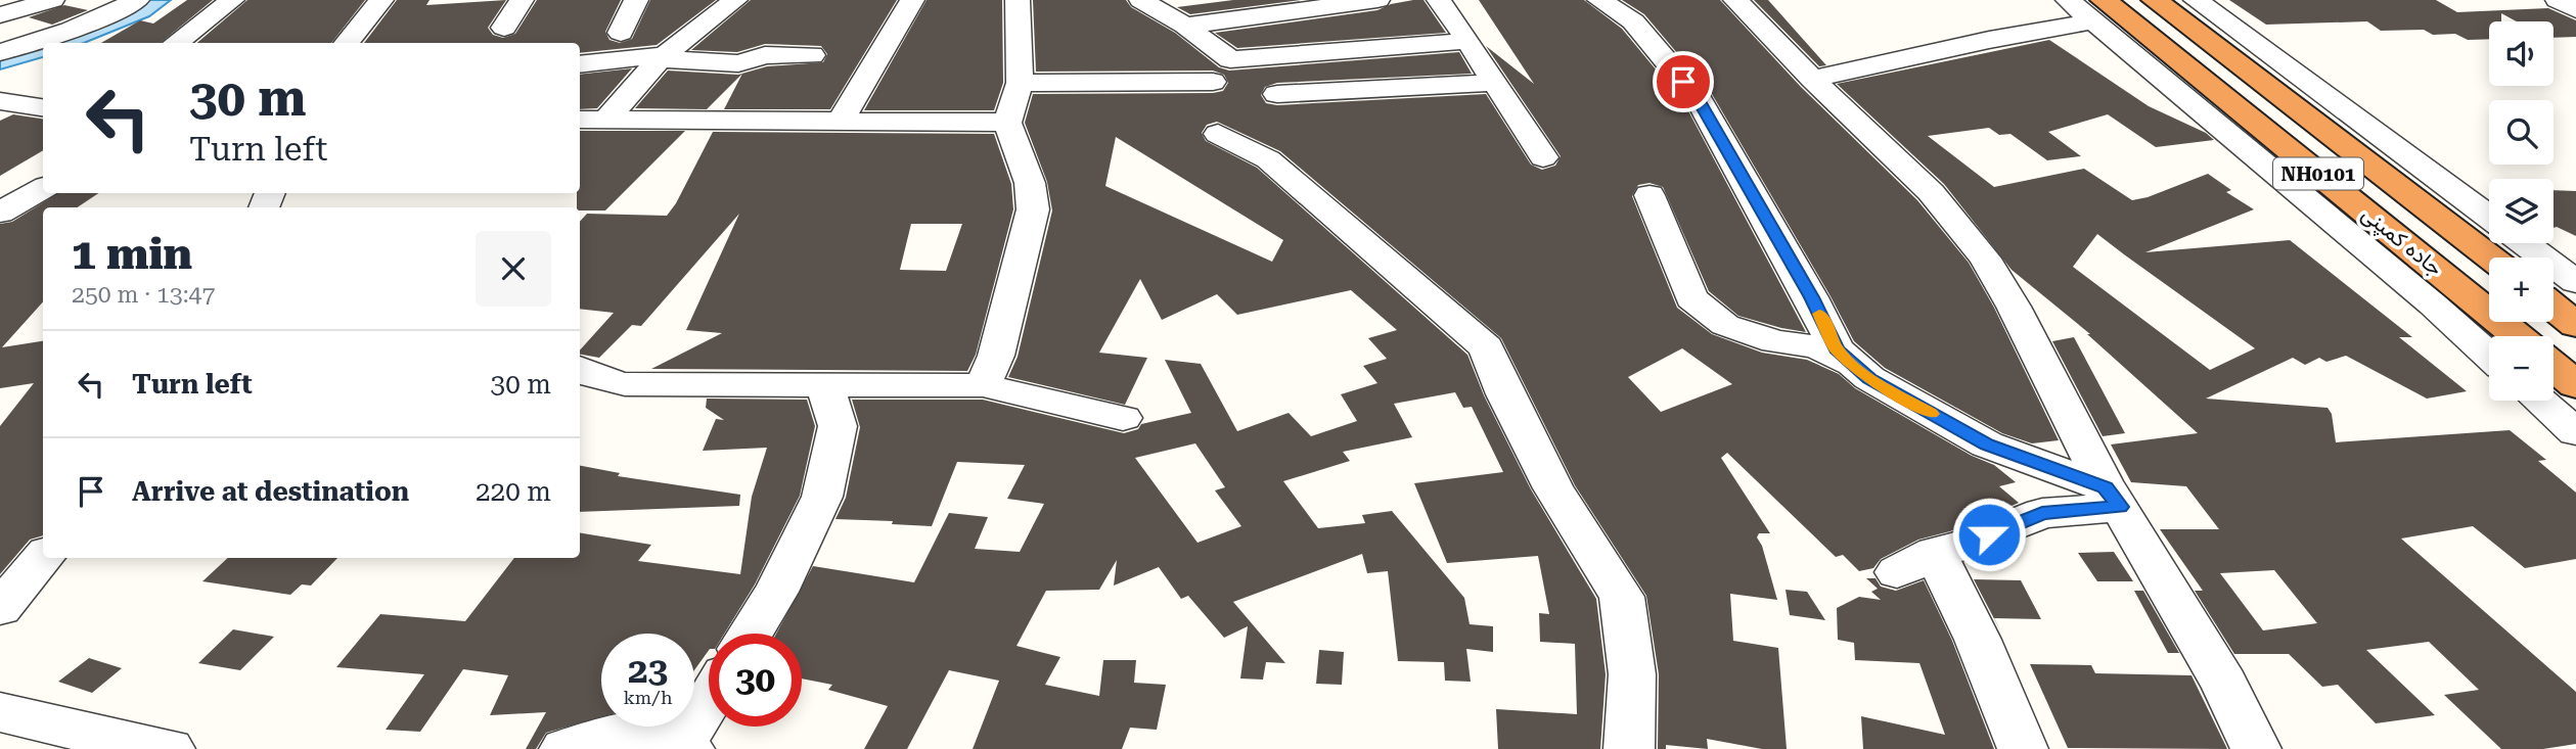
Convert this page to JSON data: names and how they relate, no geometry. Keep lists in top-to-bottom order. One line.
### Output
{"streets":{"highway":["NH0101","جاده کمپنی"]},"page":{"map_buttons":["+","−"],"turn":["30 m","Turn left"],"heading":["1 min","250 m · 13:47"],"list":[{"name":"Turn left","value":"30 m"},{"name":"Arrive at destination","value":"220 m"}],"speed":"23 km/h","limit":"30"}}
